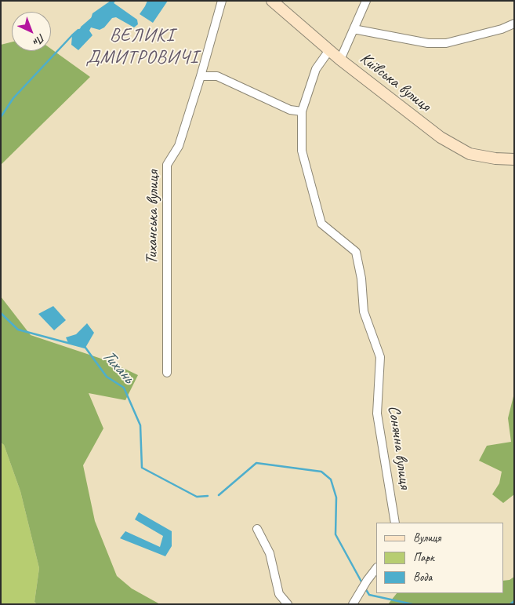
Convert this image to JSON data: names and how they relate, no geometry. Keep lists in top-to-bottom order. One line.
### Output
{"streets":{"main road":["Київська вулиця"],"street":["Тиханська вулиця","Сонячна вулиця"]},"crossings":[["Київська вулиця","Сонячна вулиця"]],"districts":["ВЕЛИКІ ДМИТРОВИЧІ"],"water":["Тихань"],"legend":["Вулиця","Парк","Вода"],"north":"bottom right"}
